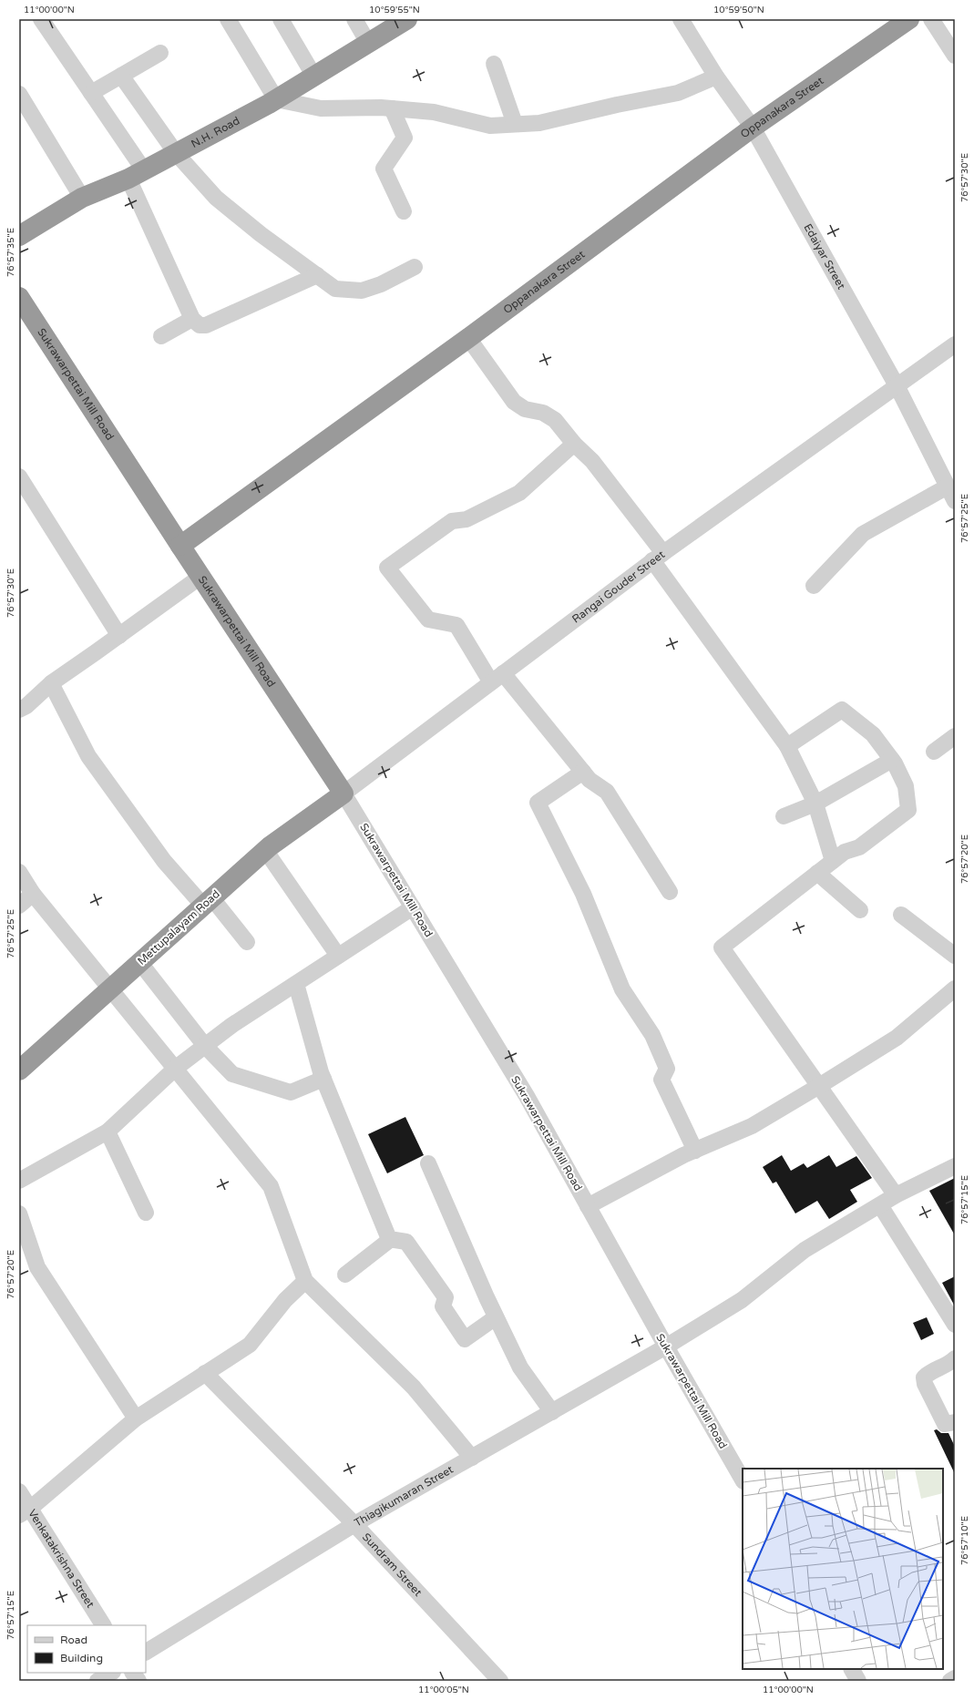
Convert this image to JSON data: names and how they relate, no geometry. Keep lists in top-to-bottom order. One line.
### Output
{"streets":{"highway":["Oppanakara Street","N.H. Road","Sukrawarpettai Mill Road","Mettupalayam Road"],"street":["Edaiyar Street","Rangai Gouder Street","Thiagikumaran Street","Venkatakrishna Street","Sundram Street"]},"crossings":[["Oppanakara Street","Edaiyar Street"],["Oppanakara Street","Sukrawarpettai Mill Road"],["Edaiyar Street","Rangai Gouder Street"],["Sukrawarpettai Mill Road","Rangai Gouder Street"],["Sukrawarpettai Mill Road","Mettupalayam Road"],["Sukrawarpettai Mill Road","Thiagikumaran Street"],["Rangai Gouder Street","Mettupalayam Road"],["Thiagikumaran Street","Sundram Street"]],"legend":["Road","Building"],"coordinates":["11°00'00\"N","10°59'55\"N","10°59'50\"N","76°57'30\"E","76°57'35\"E","76°57'25\"E","76°57'20\"E","76°57'15\"E","76°57'10\"E","11°00'05\"N"]}
